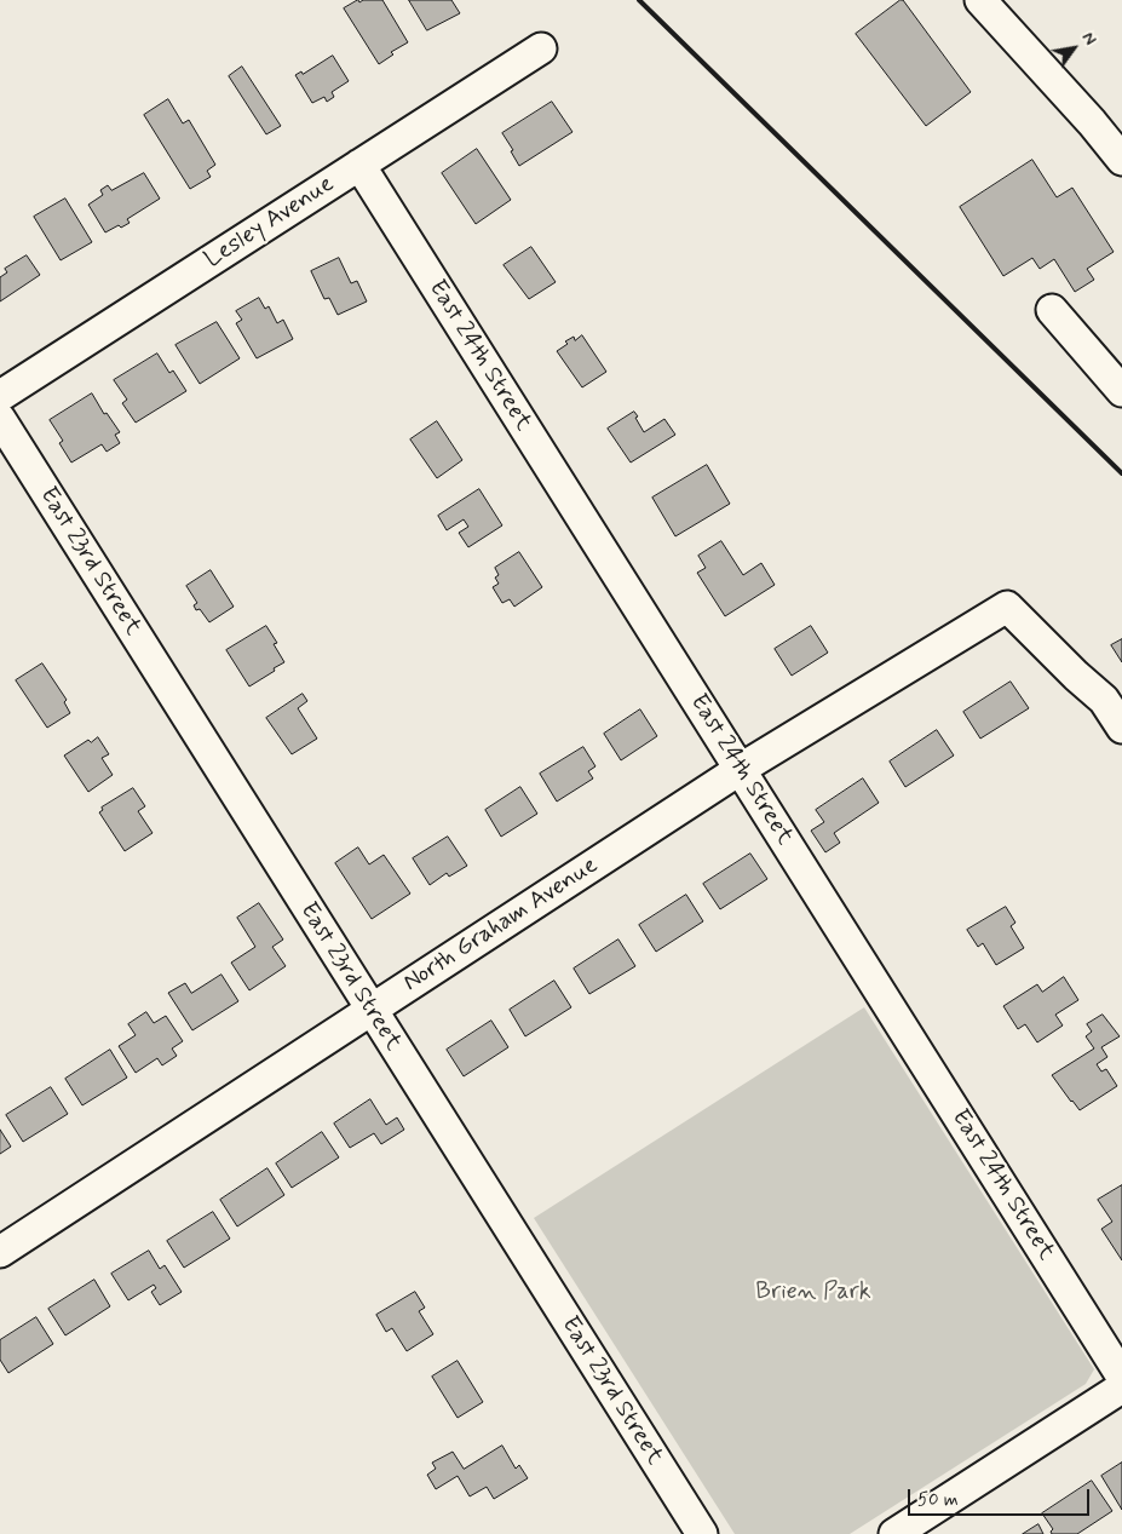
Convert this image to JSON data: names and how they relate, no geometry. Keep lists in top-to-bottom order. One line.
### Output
{"streets":{"street":["Lesley Avenue","East 24th Street","East 23rd Street","North Graham Avenue"]},"crossings":[["Lesley Avenue","East 24th Street"],["East 24th Street","North Graham Avenue"],["East 23rd Street","North Graham Avenue"]],"parks":["Brien Park"],"scale_bar":"50 m","north":"top right"}
